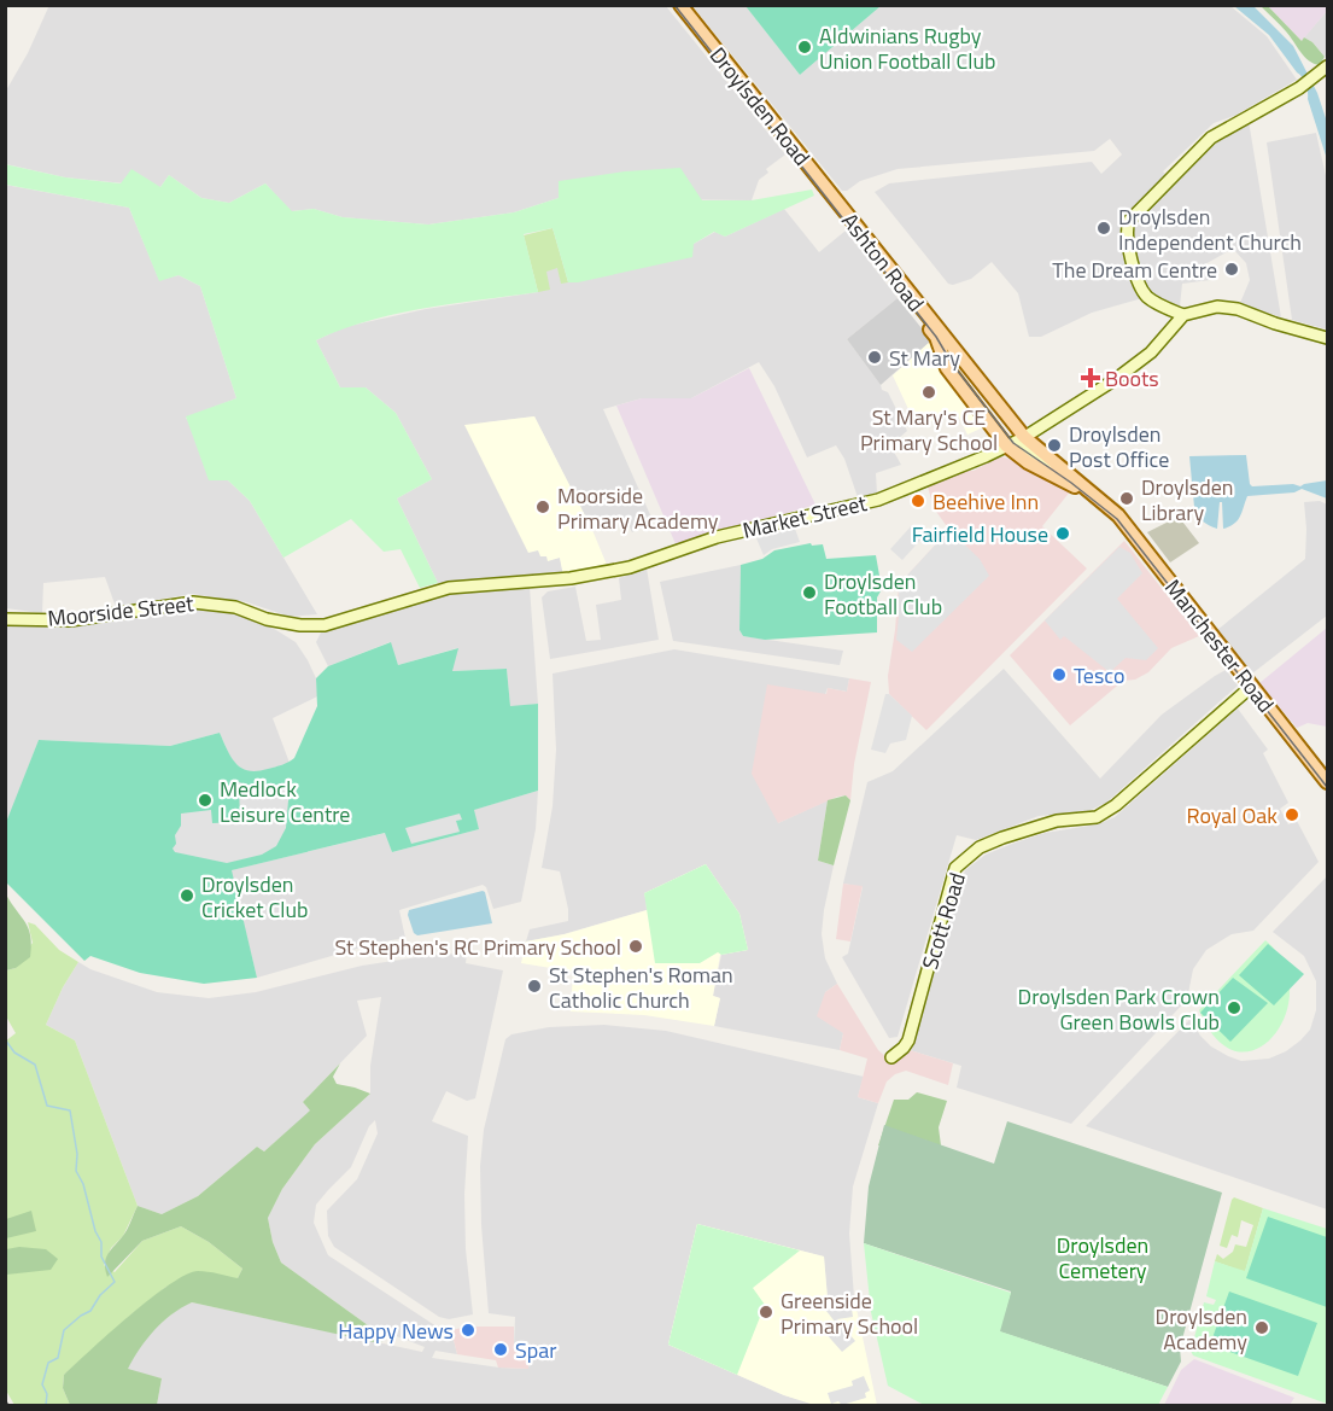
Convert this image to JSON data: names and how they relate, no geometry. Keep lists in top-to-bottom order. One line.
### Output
{"streets":{"main road":["Droylsden Road","Ashton Road","Manchester Road"],"street":["Market Street","Moorside Street","Scott Road"]},"crossings":[["Droylsden Road","Ashton Road"],["Ashton Road","Market Street"],["Ashton Road","Manchester Road"],["Market Street","Moorside Street"],["Market Street","Manchester Road"],["Manchester Road","Scott Road"]],"parks":["Droylsden Cemetery"],"places":{"other":["Aldwinians Rugby Union Football Club","Droylsden Independent Church","The Dream Centre","St Mary","St Mary's CE Primary School","Droylsden Post Office","Droylsden Library","Beehive Inn","Moorside Primary Academy","Fairfield House","Droylsden Football Club","Tesco","Medlock Leisure Centre","Royal Oak","Droylsden Cricket Club","St Stephen's RC Primary School","St Stephen's Roman Catholic Church","Droylsden Park Crown Green Bowls Club","Greenside Primary School","Droylsden Academy","Happy News","Spar"],"health":["Boots"]}}
